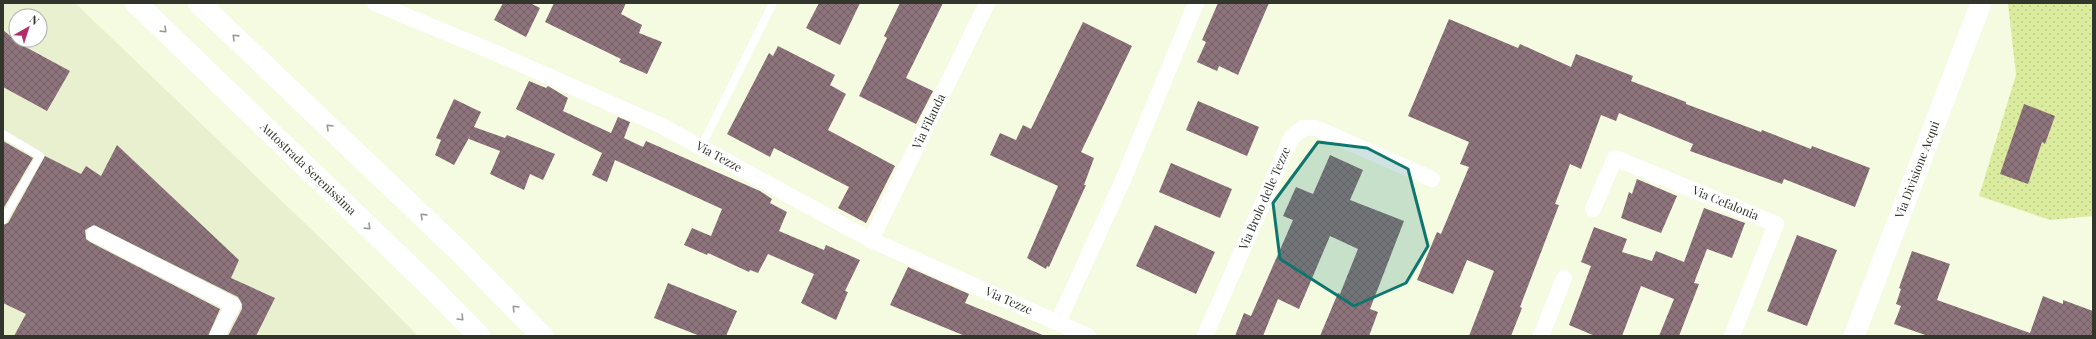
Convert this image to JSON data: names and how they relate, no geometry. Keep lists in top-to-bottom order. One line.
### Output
{"streets":{"highway":["Autostrada Serenissima"],"street":["Via Filanda","Via Tezze","Via Divisione Acqui","Via Brolo delle Tezze","Via Cefalonia"]},"crossings":[["Via Filanda","Via Tezze"]],"north":"top right"}
